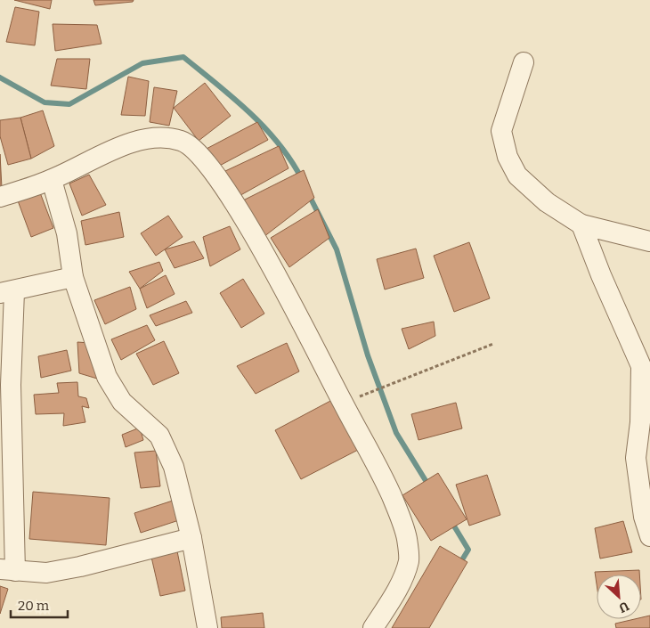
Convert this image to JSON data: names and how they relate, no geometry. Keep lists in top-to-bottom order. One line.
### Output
{"scale_bar":"20 m","north":"bottom right"}
